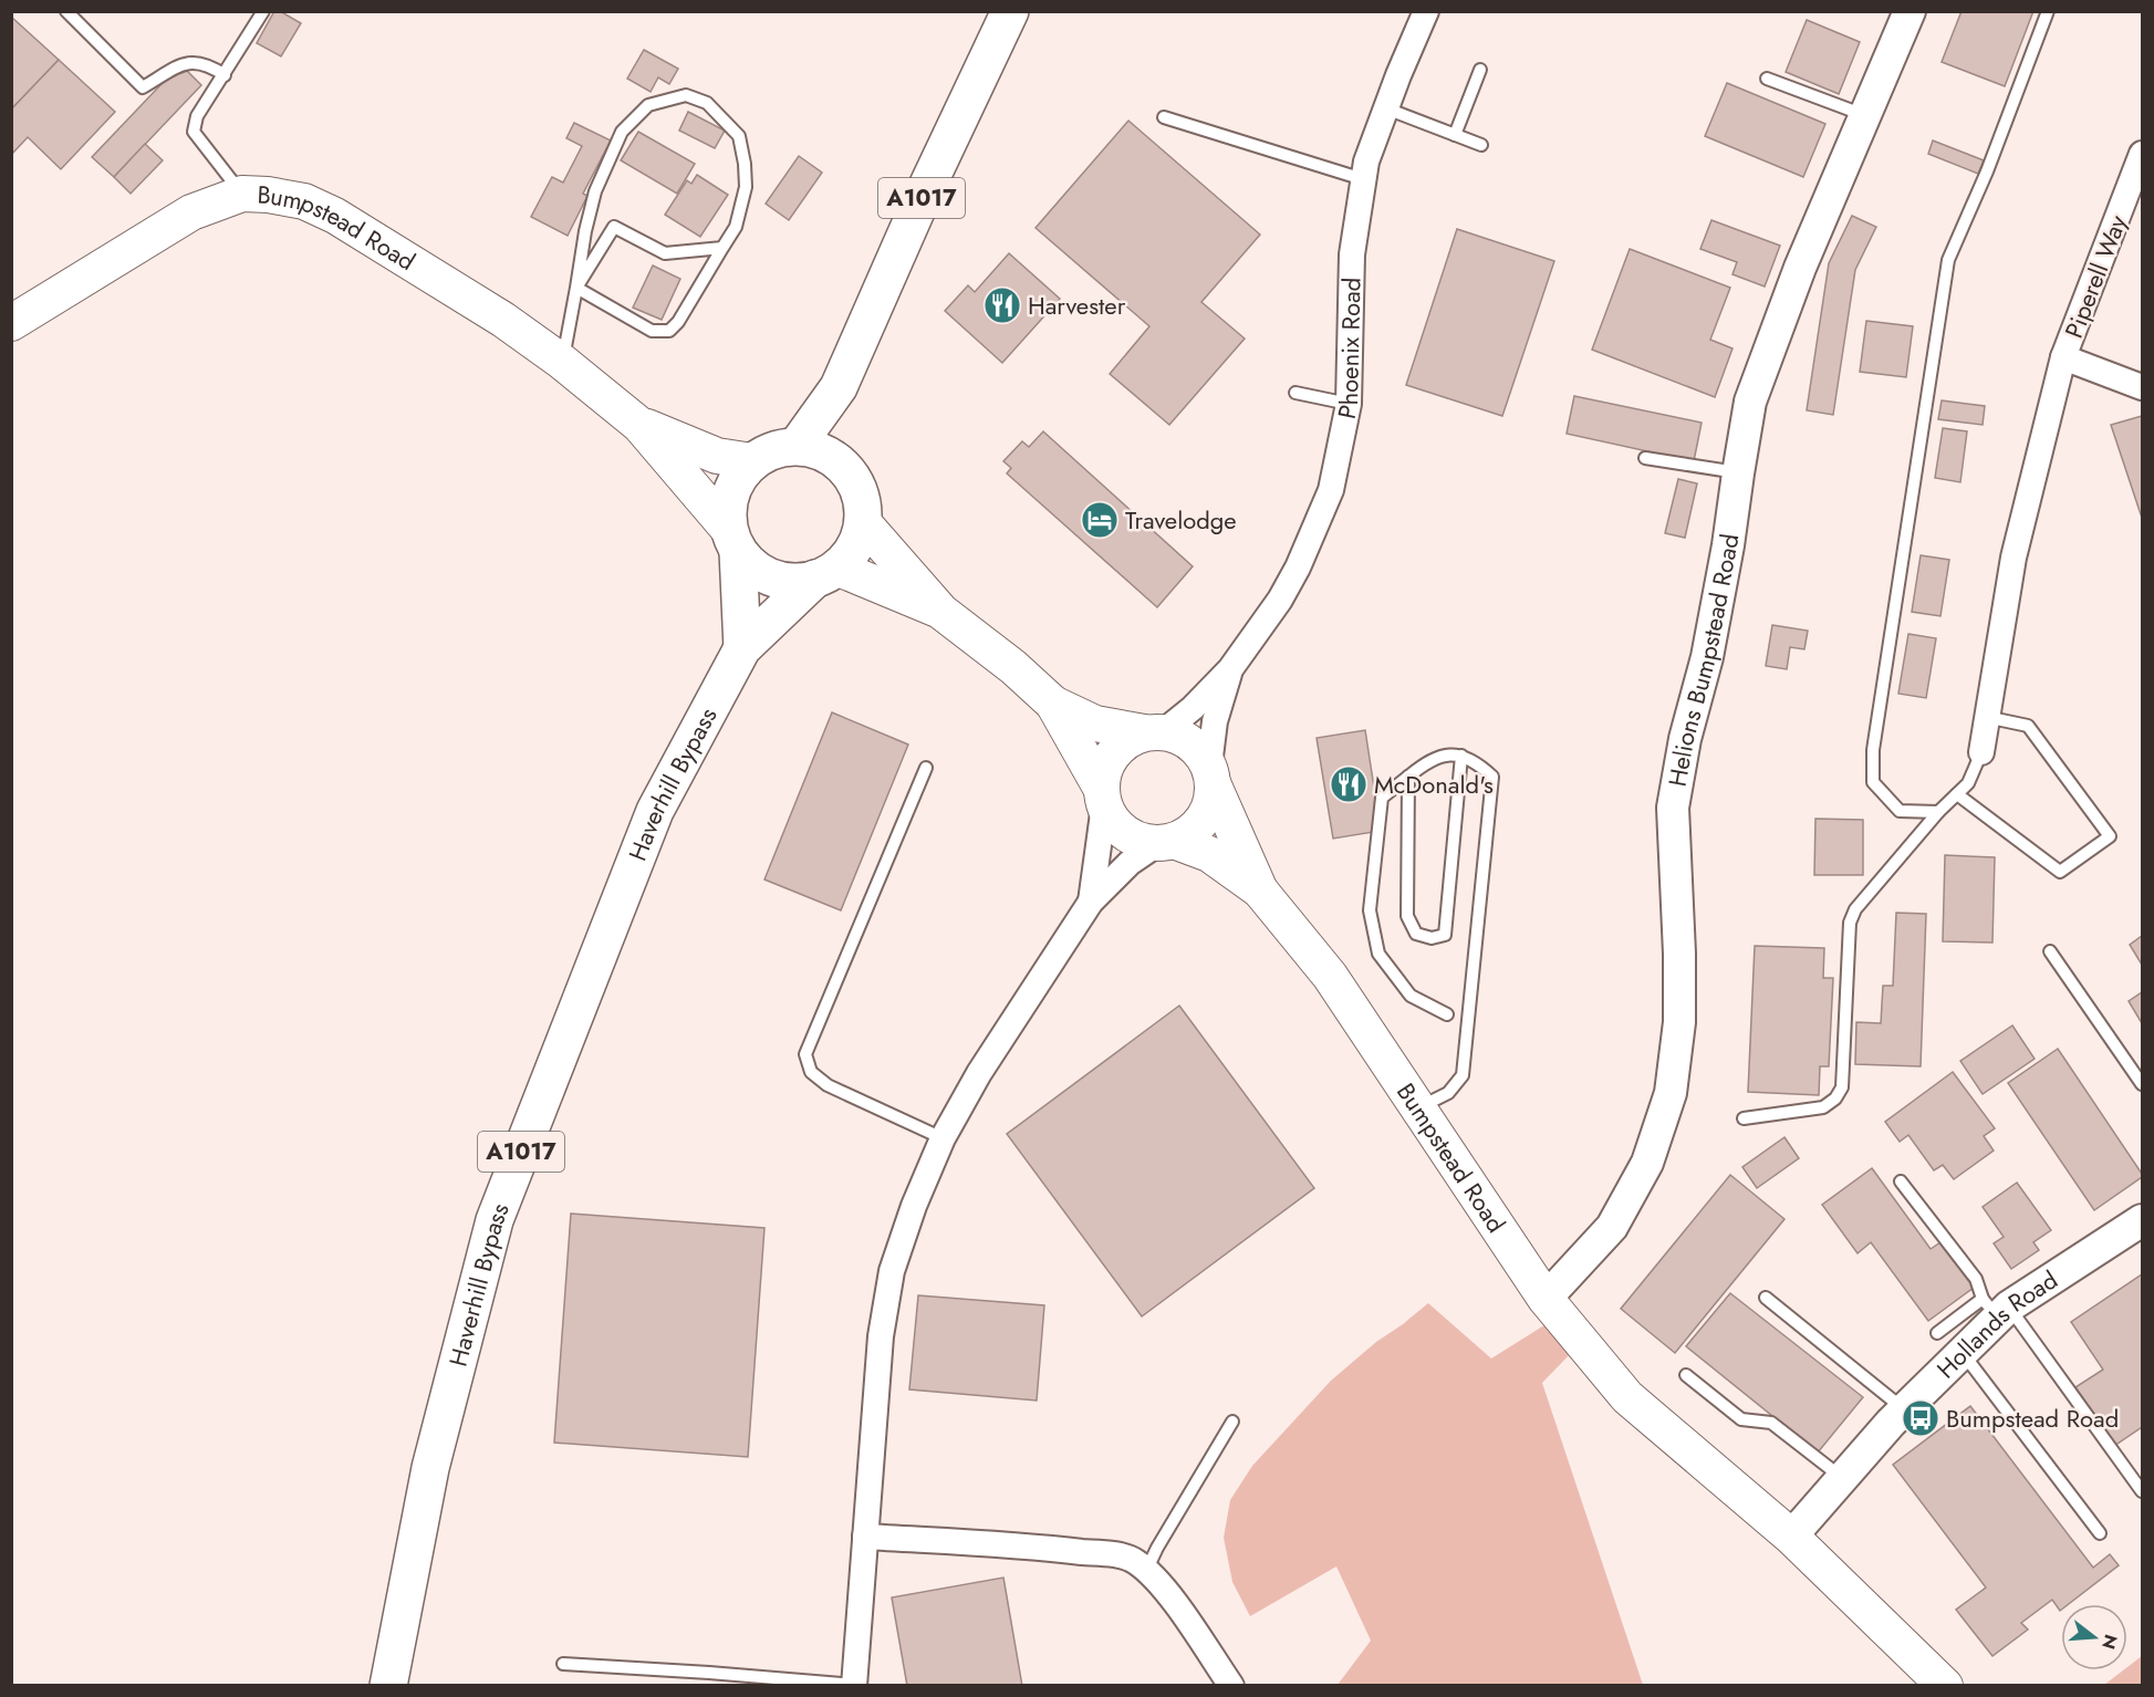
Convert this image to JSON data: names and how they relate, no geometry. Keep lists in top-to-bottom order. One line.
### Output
{"streets":{"main road":["A1017","Bumpstead Road","Haverhill Bypass"],"street":["Piperell Way","Phoenix Road","Helions Bumpstead Road","Hollands Road"]},"crossings":[["A1017","Bumpstead Road"],["A1017","Haverhill Bypass"],["Bumpstead Road","Phoenix Road"],["Bumpstead Road","Helions Bumpstead Road"],["Bumpstead Road","Haverhill Bypass"],["Bumpstead Road","Hollands Road"]],"places":{"restaurant":["Harvester","McDonald's"],"hotel":["Travelodge"],"bus stop":["Bumpstead Road"]},"north":"right"}
